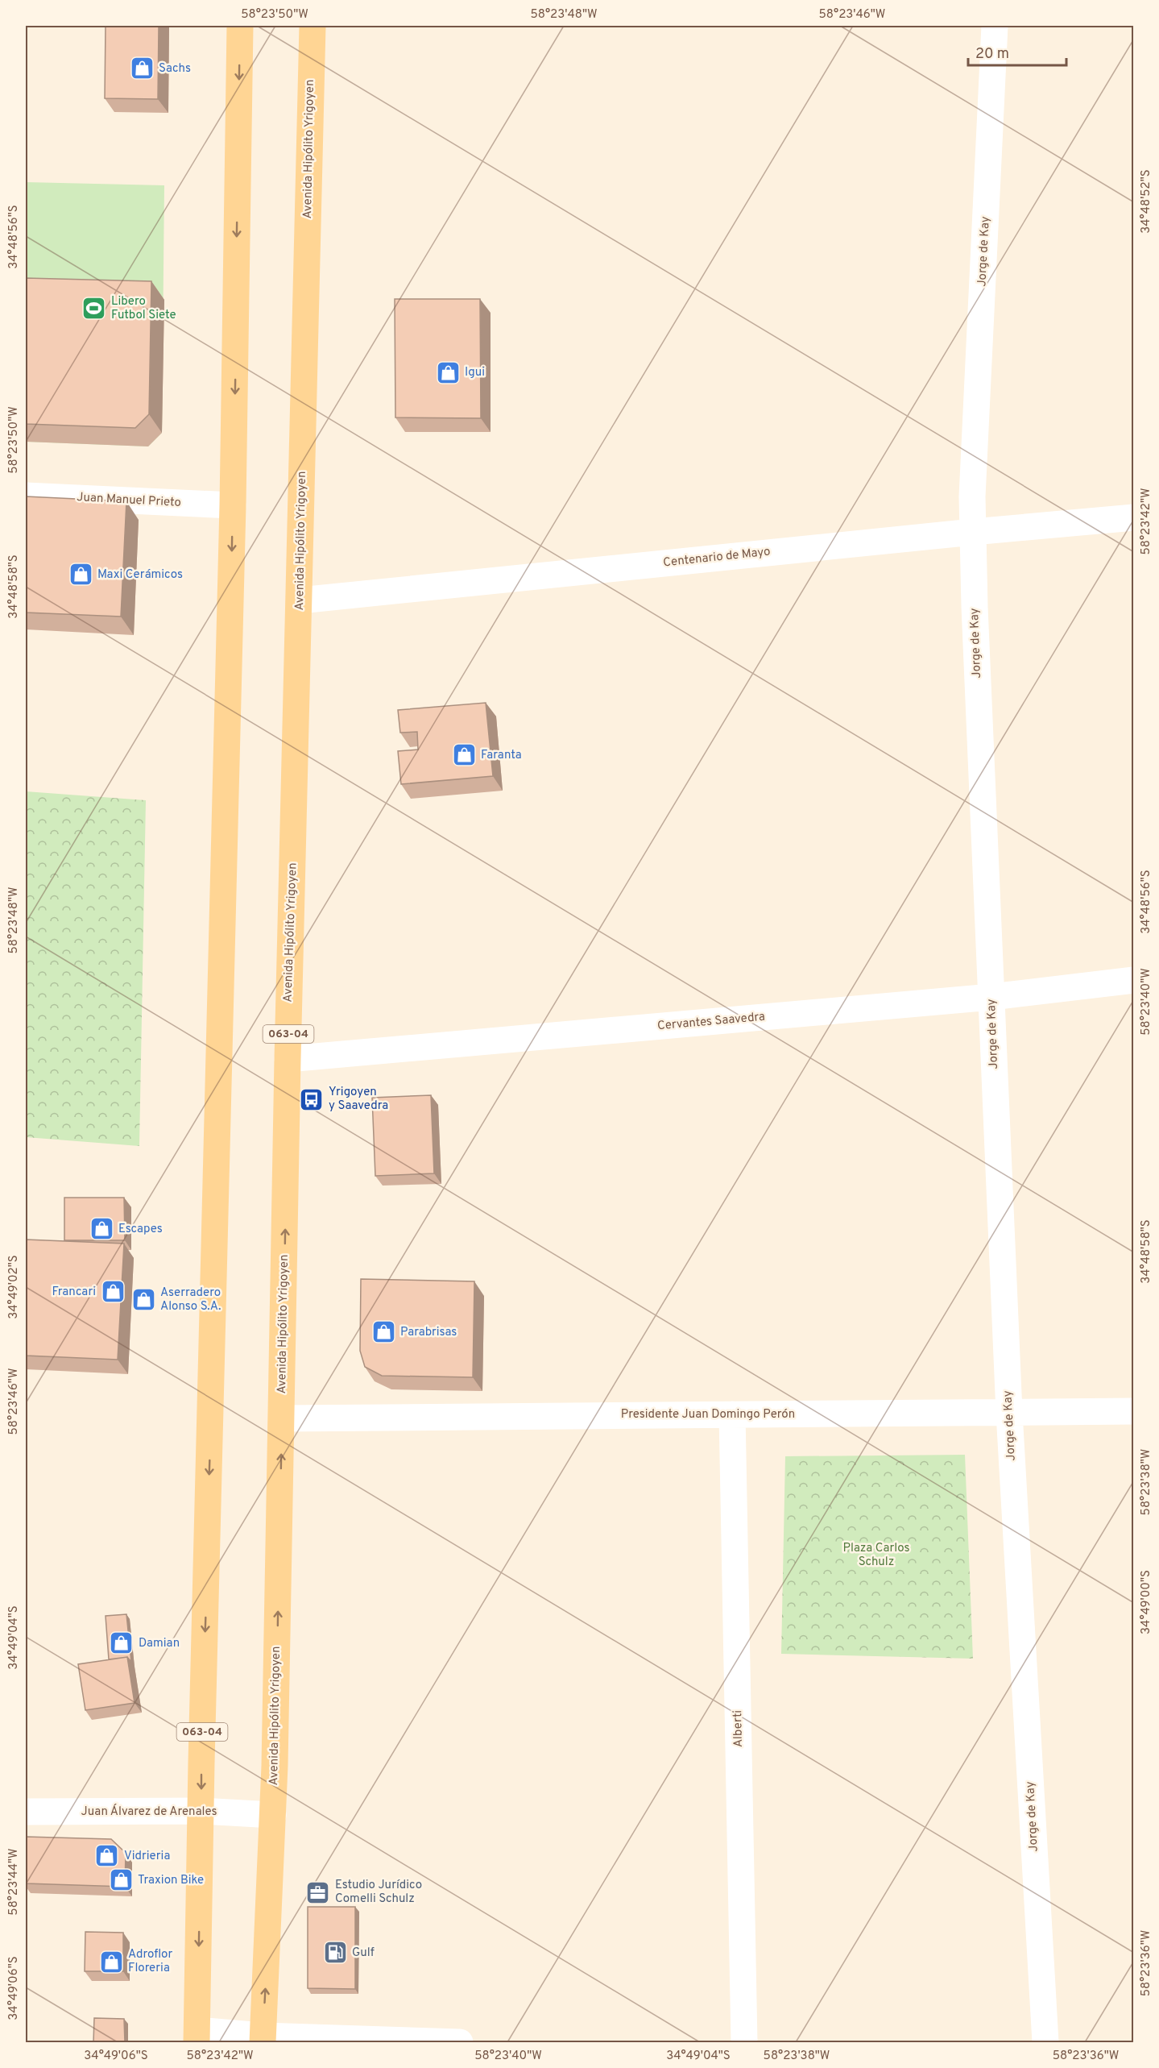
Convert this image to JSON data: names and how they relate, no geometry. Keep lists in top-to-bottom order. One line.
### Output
{"streets":{"main road":["Avenida Hipólito Yrigoyen","063-04"],"street":["Jorge de Kay","Juan Manuel Prieto","Centenario de Mayo","Cervantes Saavedra","Presidente Juan Domingo Perón","Alberti","Juan Álvarez de Arenales"]},"crossings":[["Avenida Hipólito Yrigoyen","Centenario de Mayo"],["Avenida Hipólito Yrigoyen","Cervantes Saavedra"],["Avenida Hipólito Yrigoyen","Presidente Juan Domingo Perón"],["Avenida Hipólito Yrigoyen","Juan Álvarez de Arenales"],["Jorge de Kay","Centenario de Mayo"],["Jorge de Kay","Cervantes Saavedra"],["Jorge de Kay","Presidente Juan Domingo Perón"],["Juan Manuel Prieto","063-04"],["063-04","Juan Álvarez de Arenales"],["Presidente Juan Domingo Perón","Alberti"]],"parks":["Plaza Carlos Schulz"],"places":{"shop":["Sachs","Igui","Maxi Cerámicos","Faranta","Escapes","Francari","Aserradero Alonso S.A.","Parabrisas","Damian","Vidrieria","Traxion Bike","Adroflor Floreria"],"sports":["Libero Futbol Siete"],"bus stop":["Yrigoyen y Saavedra"],"office":["Estudio Jurídico Comelli Schulz"],"fuel station":["Gulf"]},"scale_bar":"20 m","coordinates":["58°23'50\"W","58°23'48\"W","58°23'46\"W","34°48'52\"S","34°48'56\"S","58°23'42\"W","34°48'58\"S","58°23'40\"W","34°49'02\"S","58°23'38\"W","34°49'00\"S","34°49'04\"S","58°23'44\"W","58°23'36\"W","34°49'06\"S"]}
